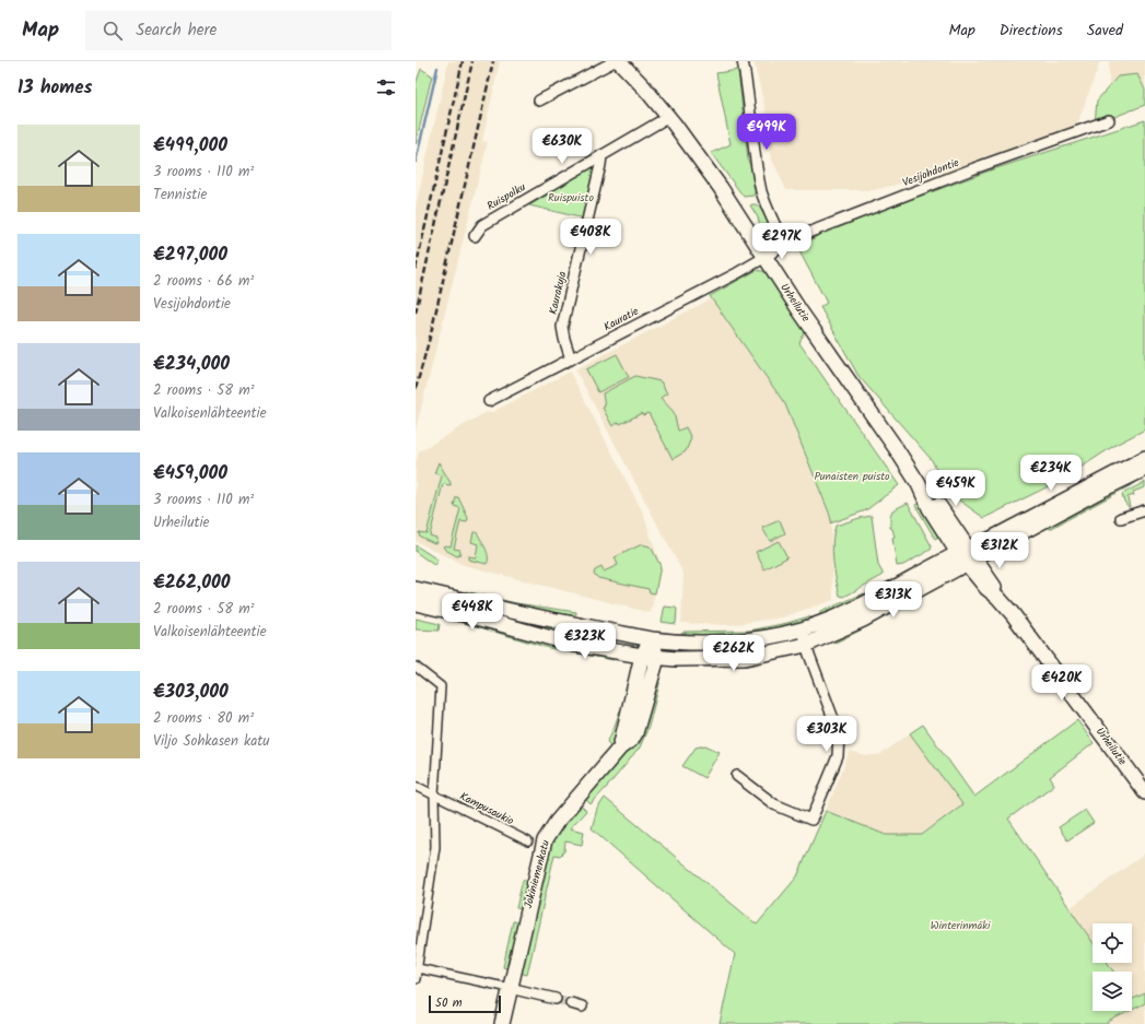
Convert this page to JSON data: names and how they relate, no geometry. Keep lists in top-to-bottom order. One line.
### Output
{"streets":{"main road":["Urheilutie","Jokiniemenkatu"],"street":["Vesijohdontie","Ruispolku","Kaurakuja","Kauratie","Kampusaukio"]},"crossings":[["Vesijohdontie","Urheilutie"],["Vesijohdontie","Kauratie"],["Ruispolku","Kaurakuja"],["Ruispolku","Urheilutie"],["Kaurakuja","Kauratie"],["Urheilutie","Kauratie"]],"parks":["Ruispuisto","Punaisten puisto","Winterinmäki"],"scale_bar":"50 m","page":{"header":"Map","search":"Search here","nav":["Map","Directions","Saved"],"heading":"13 homes","list":[{"name":"€499,000","note":"3 rooms · 110 m² · Tennistie"},{"name":"€297,000","note":"2 rooms · 66 m² · Vesijohdontie"},{"name":"€234,000","note":"2 rooms · 58 m² · Valkoisenlähteentie"},{"name":"€459,000","note":"3 rooms · 110 m² · Urheilutie"},{"name":"€262,000","note":"2 rooms · 58 m² · Valkoisenlähteentie"},{"name":"€303,000","note":"2 rooms · 80 m² · Viljo Sohkasen katu"}],"price":["€499K","€630K","€408K","€297K","€234K","€459K","€312K","€313K","€448K","€323K","€262K","€420K","€303K"],"scale":"50 m"}}
